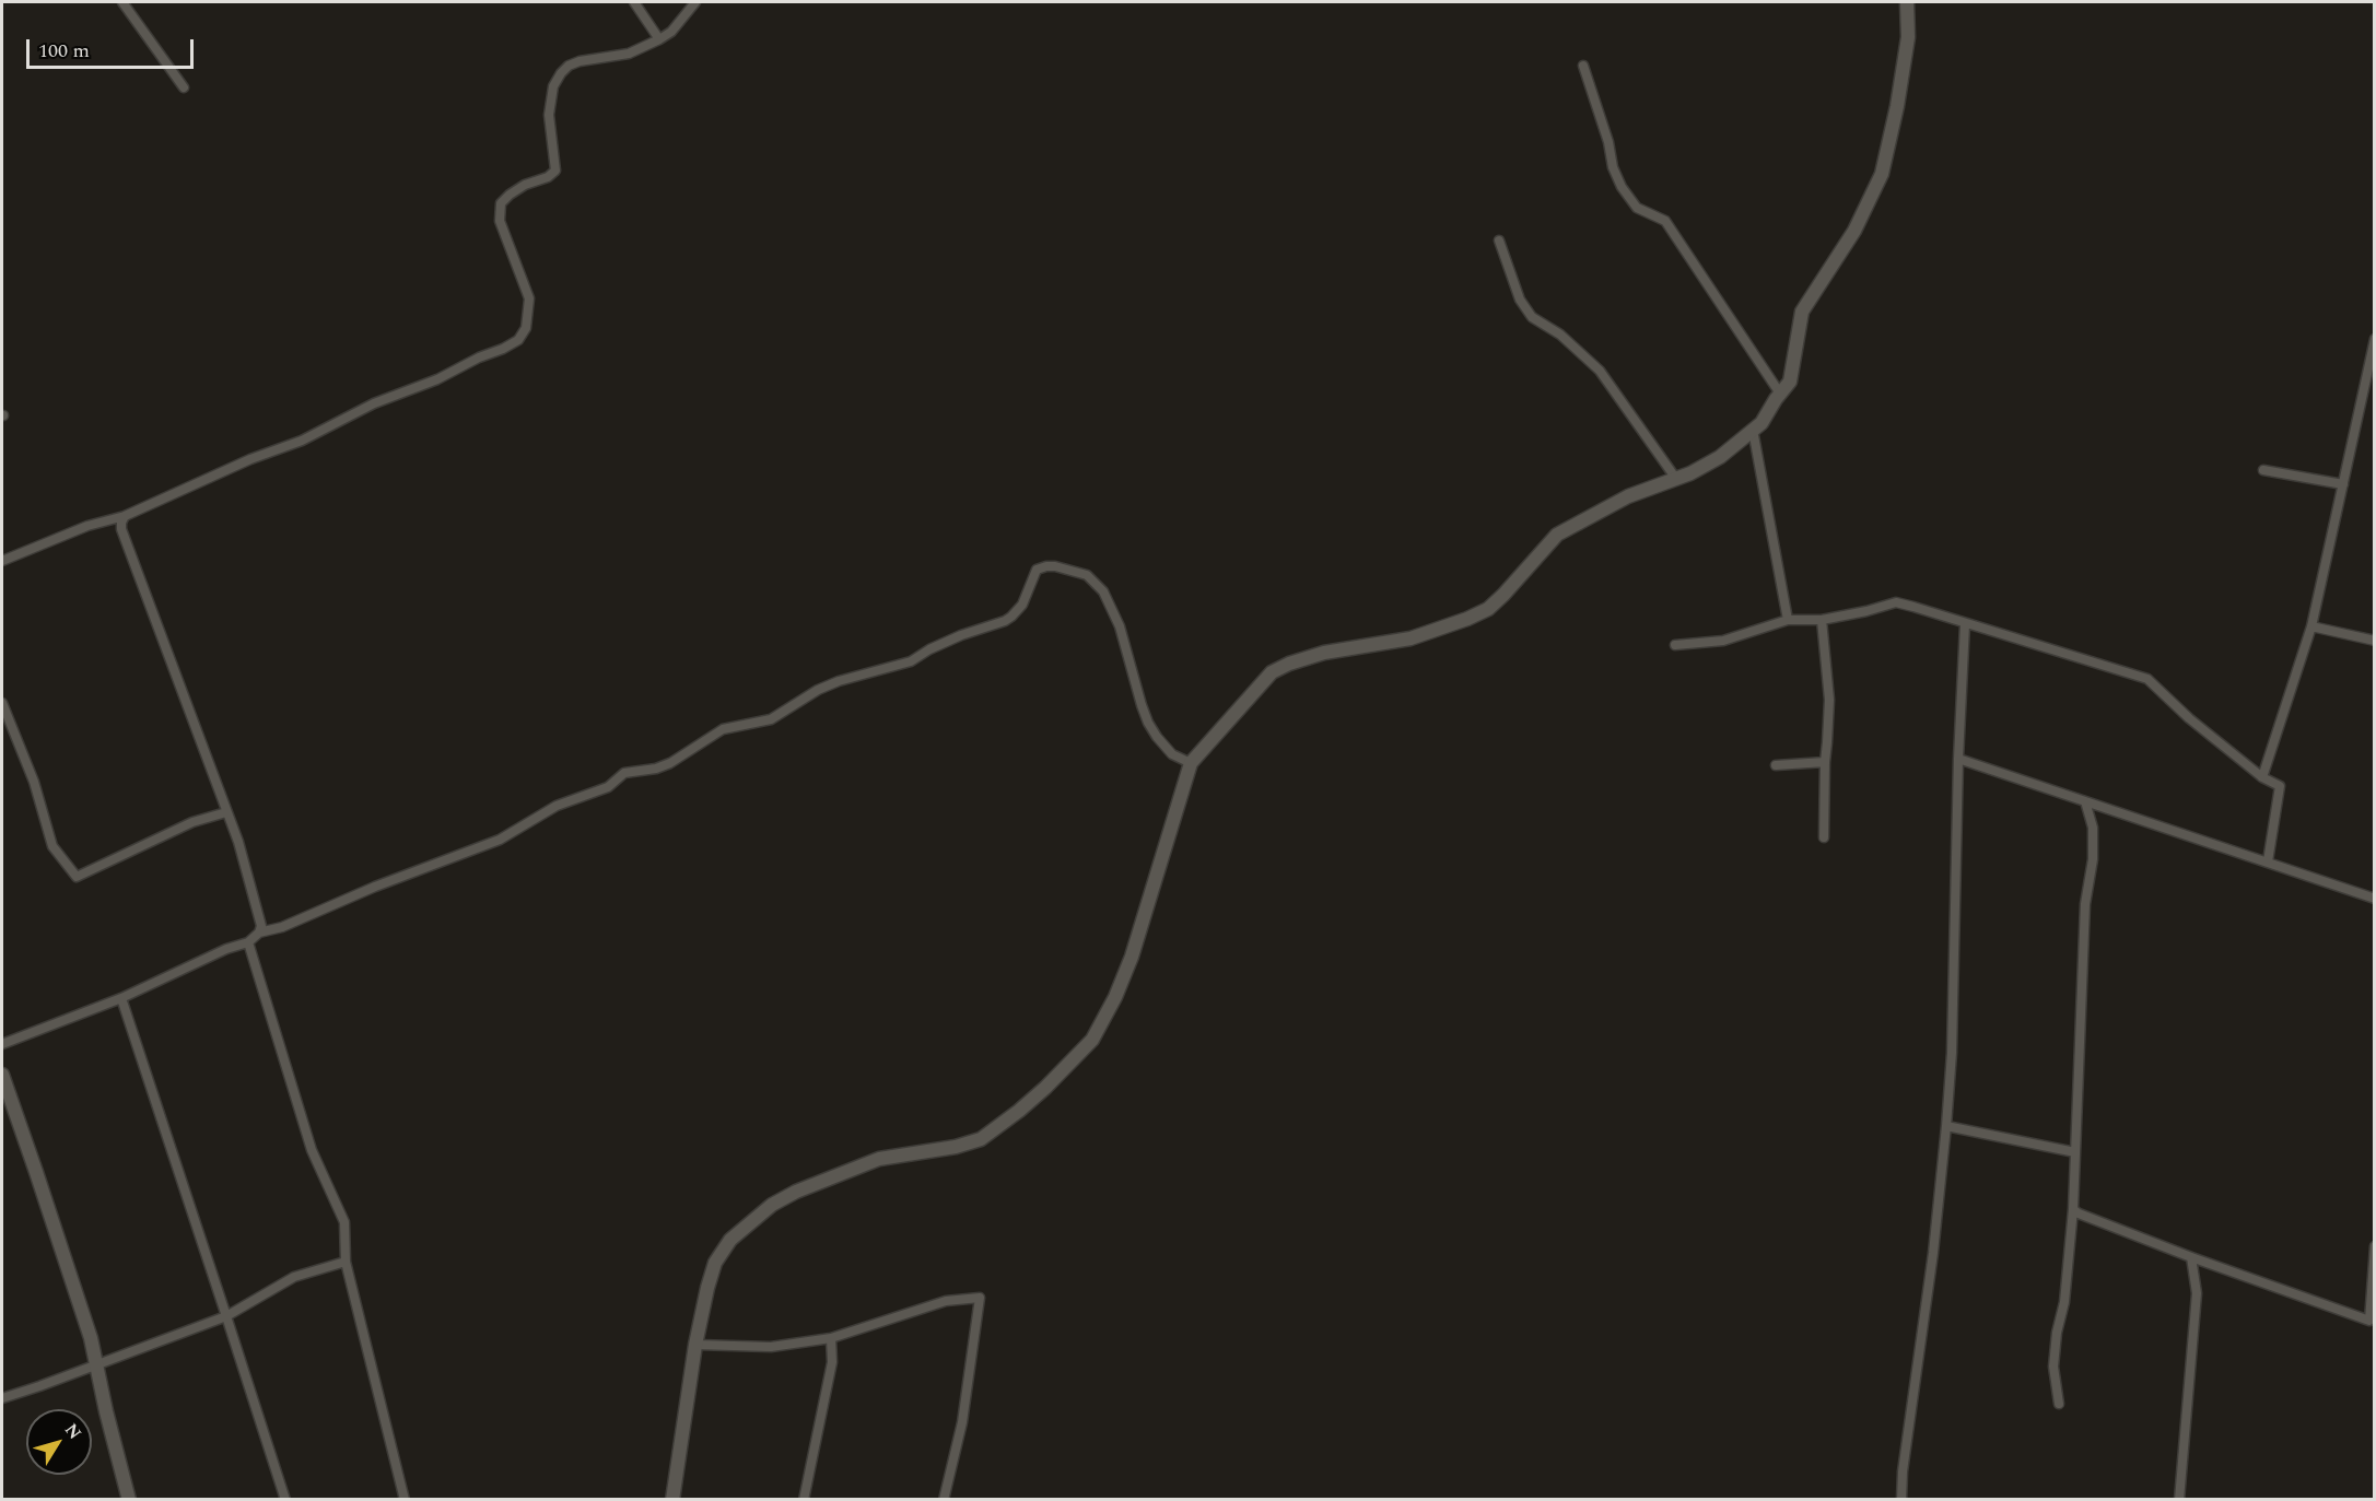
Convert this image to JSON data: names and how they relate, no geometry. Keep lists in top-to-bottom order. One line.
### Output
{"scale_bar":"100 m","north":"top right"}
